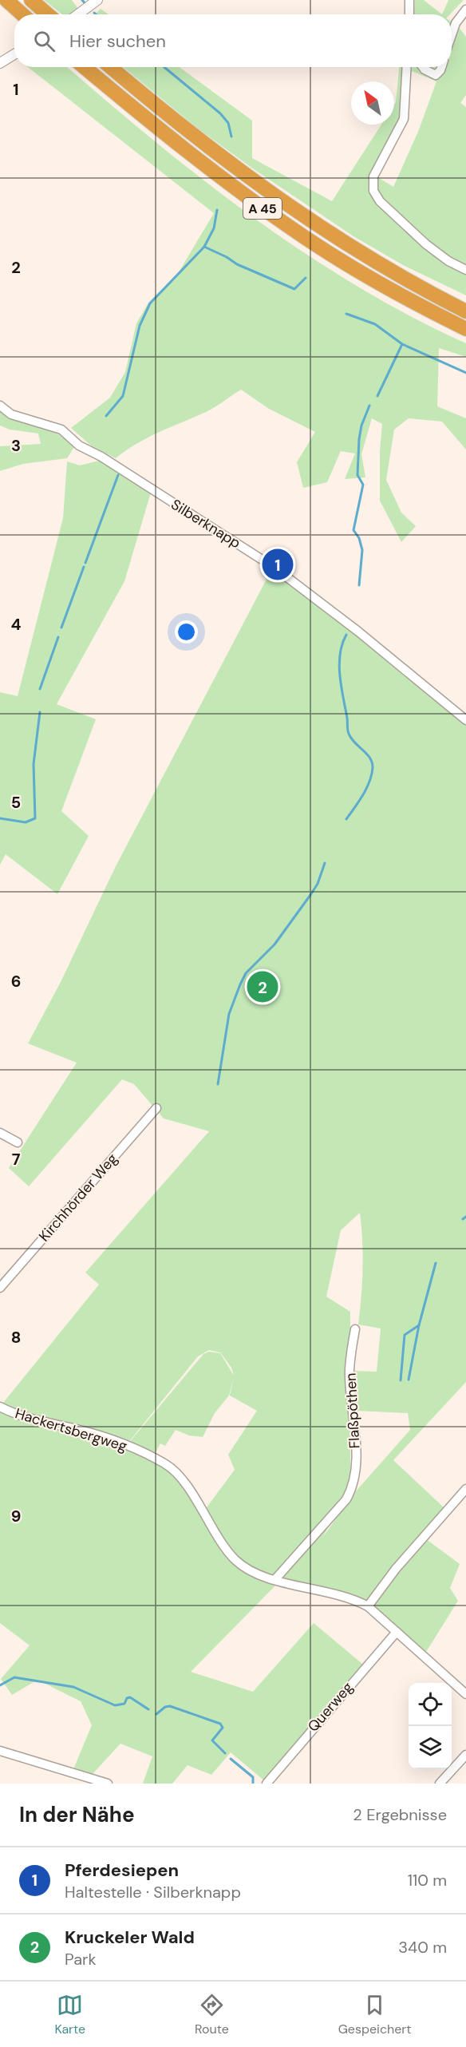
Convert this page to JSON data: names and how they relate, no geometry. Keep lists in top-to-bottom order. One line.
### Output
{"streets":{"highway":["A 45"],"street":["Silberknapp","Kirchhörder Weg","Flaßpöthen","Hackertsbergweg","Querweg"]},"crossings":[["Flaßpöthen","Hackertsbergweg"],["Hackertsbergweg","Querweg"]],"north":"top left","page":{"search":"Hier suchen","pins":["1","2"],"heading":["In der Nähe","2 Ergebnisse"],"list":[{"mark":"1","name":"Pferdesiepen","note":"Haltestelle · Silberknapp","value":"110 m"},{"mark":"2","name":"Kruckeler Wald","note":"Park","value":"340 m"}],"nav":["Karte","Route","Gespeichert"]},"grid":{"rows":["1","2","3","4","5","6","7","8","9"]}}
